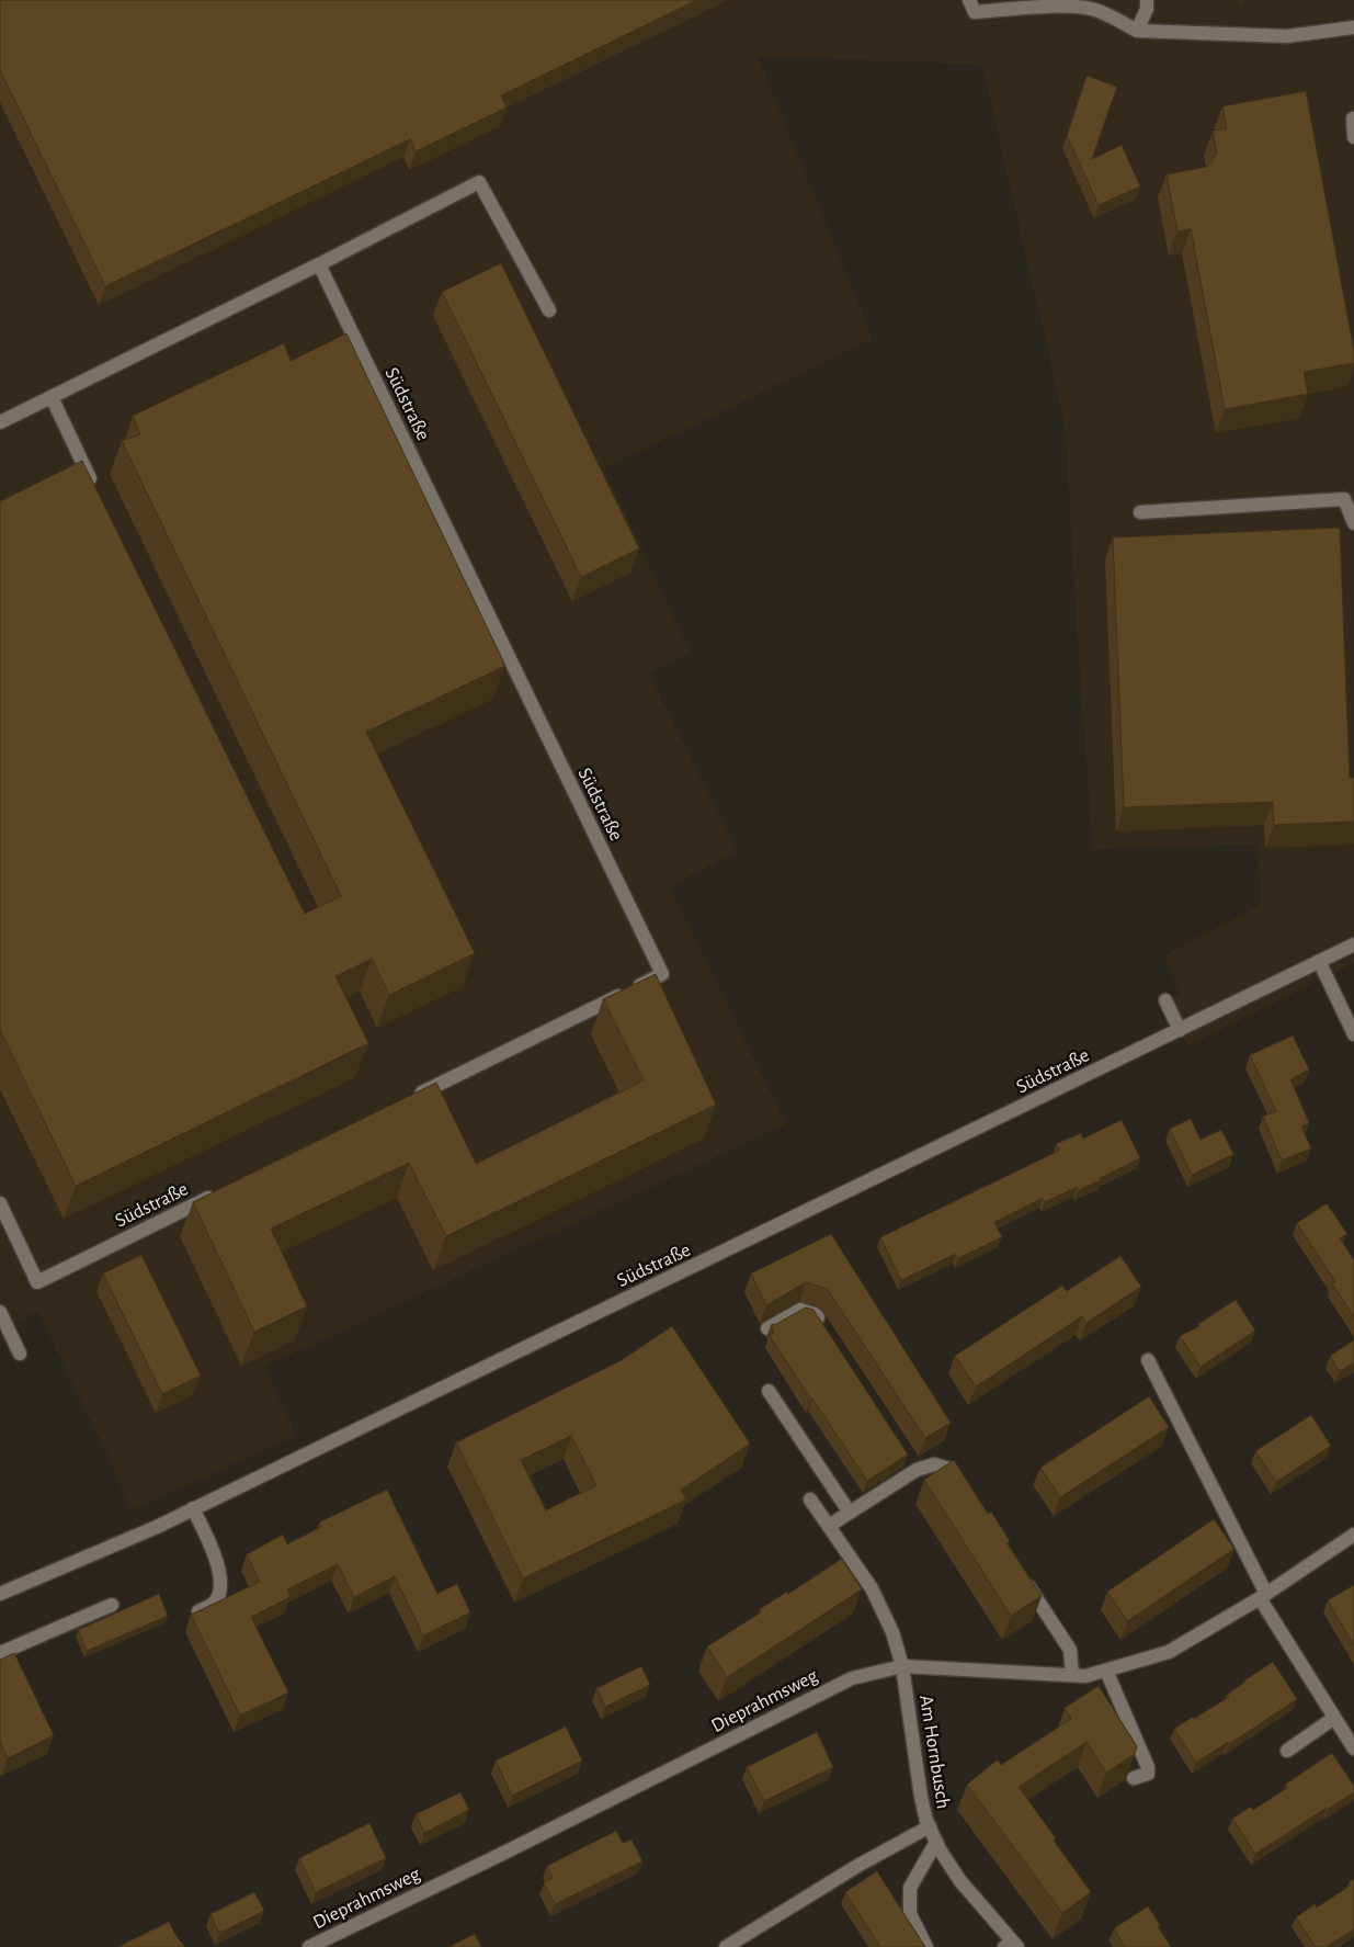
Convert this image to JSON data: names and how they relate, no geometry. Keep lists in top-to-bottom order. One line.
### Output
{"streets":{"street":["Südstraße","Dieprahmsweg","Am Hornbusch"]},"crossings":[["Dieprahmsweg","Am Hornbusch"]]}
